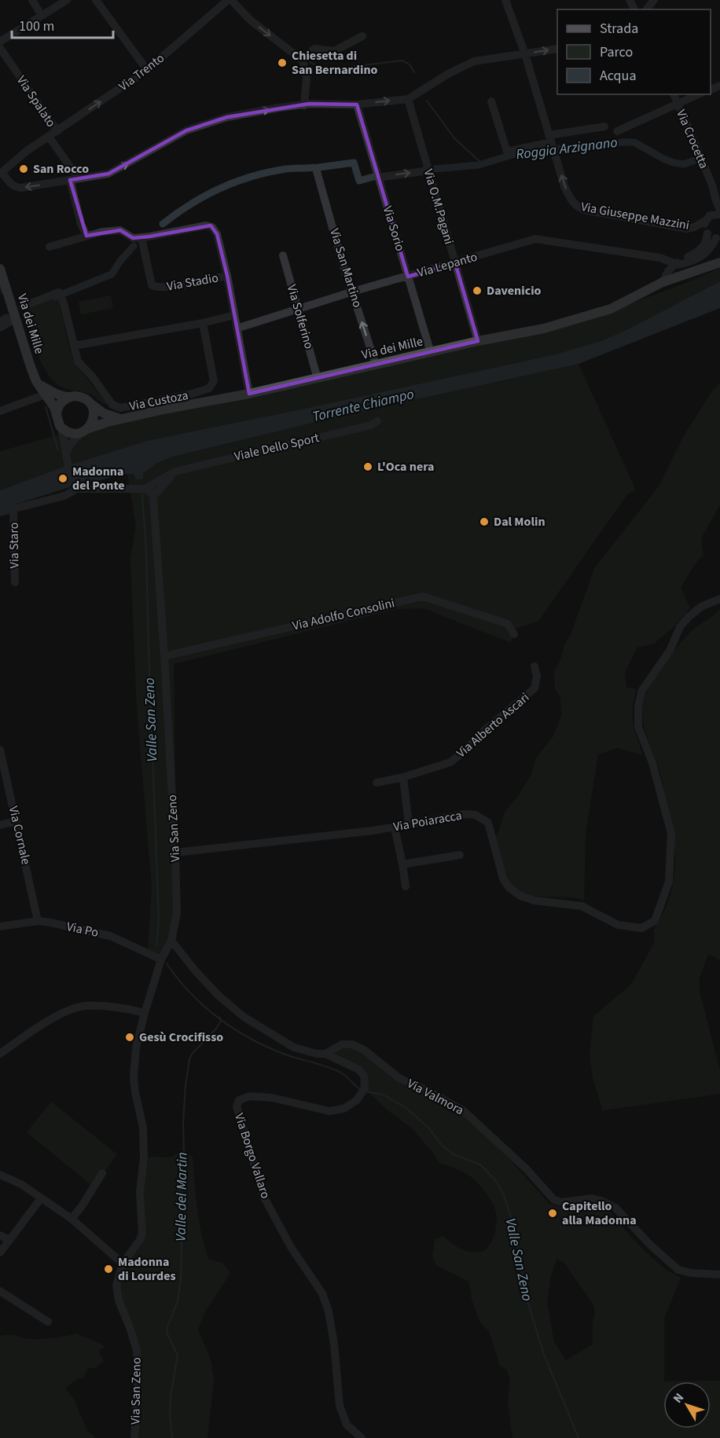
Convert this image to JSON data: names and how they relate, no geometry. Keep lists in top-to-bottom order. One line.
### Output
{"streets":{"main road":["Via dei Mille"],"street":["Via Trento","Via Spalato","Via Crocetta","Via O.M.Pagani","Via Giuseppe Mazzini","Via Sorio","Via Lepanto","Via San Martino","Via Stadio","Via Solferino","Via Custoza","Viale Dello Sport","Via Staro","Via Adolfo Consolini","Via Alberto Ascari","Via Poiaracca","Via San Zeno","Via Cornale","Via Po","Via Valmora","Via Borgo Vallaro"]},"crossings":[["Via Trento","Via Spalato"],["Via O.M.Pagani","Via Lepanto"],["Via O.M.Pagani","Via dei Mille"],["Via Sorio","Via Lepanto"],["Via Sorio","Via dei Mille"],["Via Lepanto","Via San Martino"],["Via Lepanto","Via Stadio"],["Via Lepanto","Via Solferino"],["Via San Martino","Via dei Mille"],["Via Stadio","Via dei Mille"],["Via Solferino","Via dei Mille"],["Via Adolfo Consolini","Via San Zeno"],["Via Poiaracca","Via San Zeno"],["Via San Zeno","Via Po"],["Via Cornale","Via Po"],["Via Valmora","Via Borgo Vallaro"]],"one_way":["Via Giuseppe Mazzini","Via San Martino"],"water":["Roggia Arzignano","Torrente Chiampo","Valle San Zeno","Valle del Martin"],"places":["Chiesetta di San Bernardino","San Rocco","Davenicio","L'Oca nera","Madonna del Ponte","Dal Molin","Gesù Crocifisso","Capitello alla Madonna","Madonna di Lourdes"],"legend":["Strada","Parco","Acqua"],"scale_bar":"100 m","north":"top left"}
